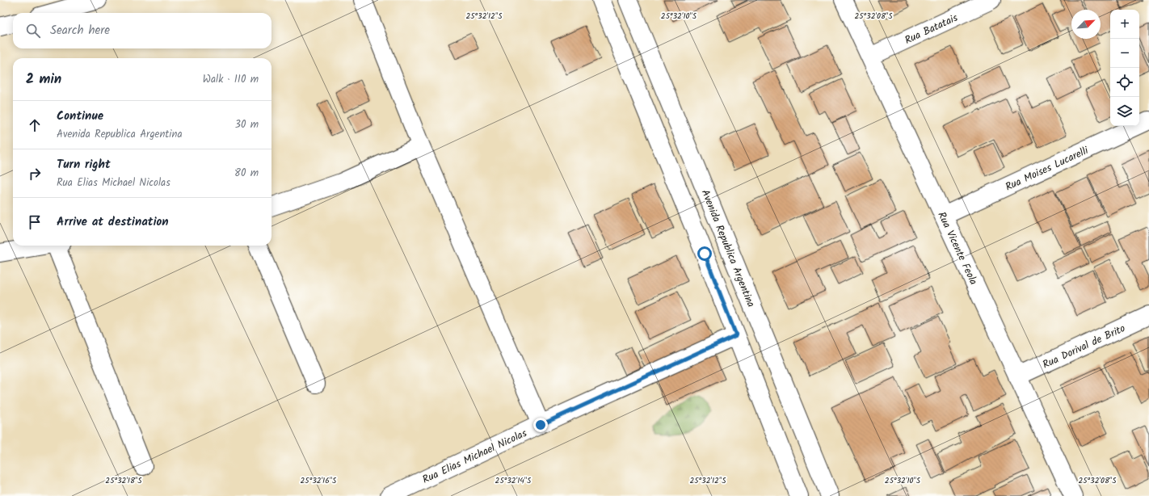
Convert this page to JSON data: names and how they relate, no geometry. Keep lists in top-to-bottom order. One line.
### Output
{"streets":{"street":["Rua Batatais","Rua Moises Lucarelli","Avenida Republica Argentina","Rua Vicente Feola","Rua Dorival de Brito","Rua Elias Michael Nicolas"]},"crossings":[["Rua Batatais","Rua Vicente Feola"],["Rua Moises Lucarelli","Rua Vicente Feola"],["Rua Vicente Feola","Rua Dorival de Brito"]],"north":"top right","page":{"map_buttons":["+","−"],"search":"Search here","heading":["2 min","Walk · 110 m"],"list":[["Continue","Avenida Republica Argentina","30 m"],["Turn right","Rua Elias Michael Nicolas","80 m"],"Arrive at destination"]},"coordinates":["25°32'12\"S","25°32'10\"S","25°32'08\"S","25°32'14\"S","25°32'18\"S","25°32'16\"S"]}
